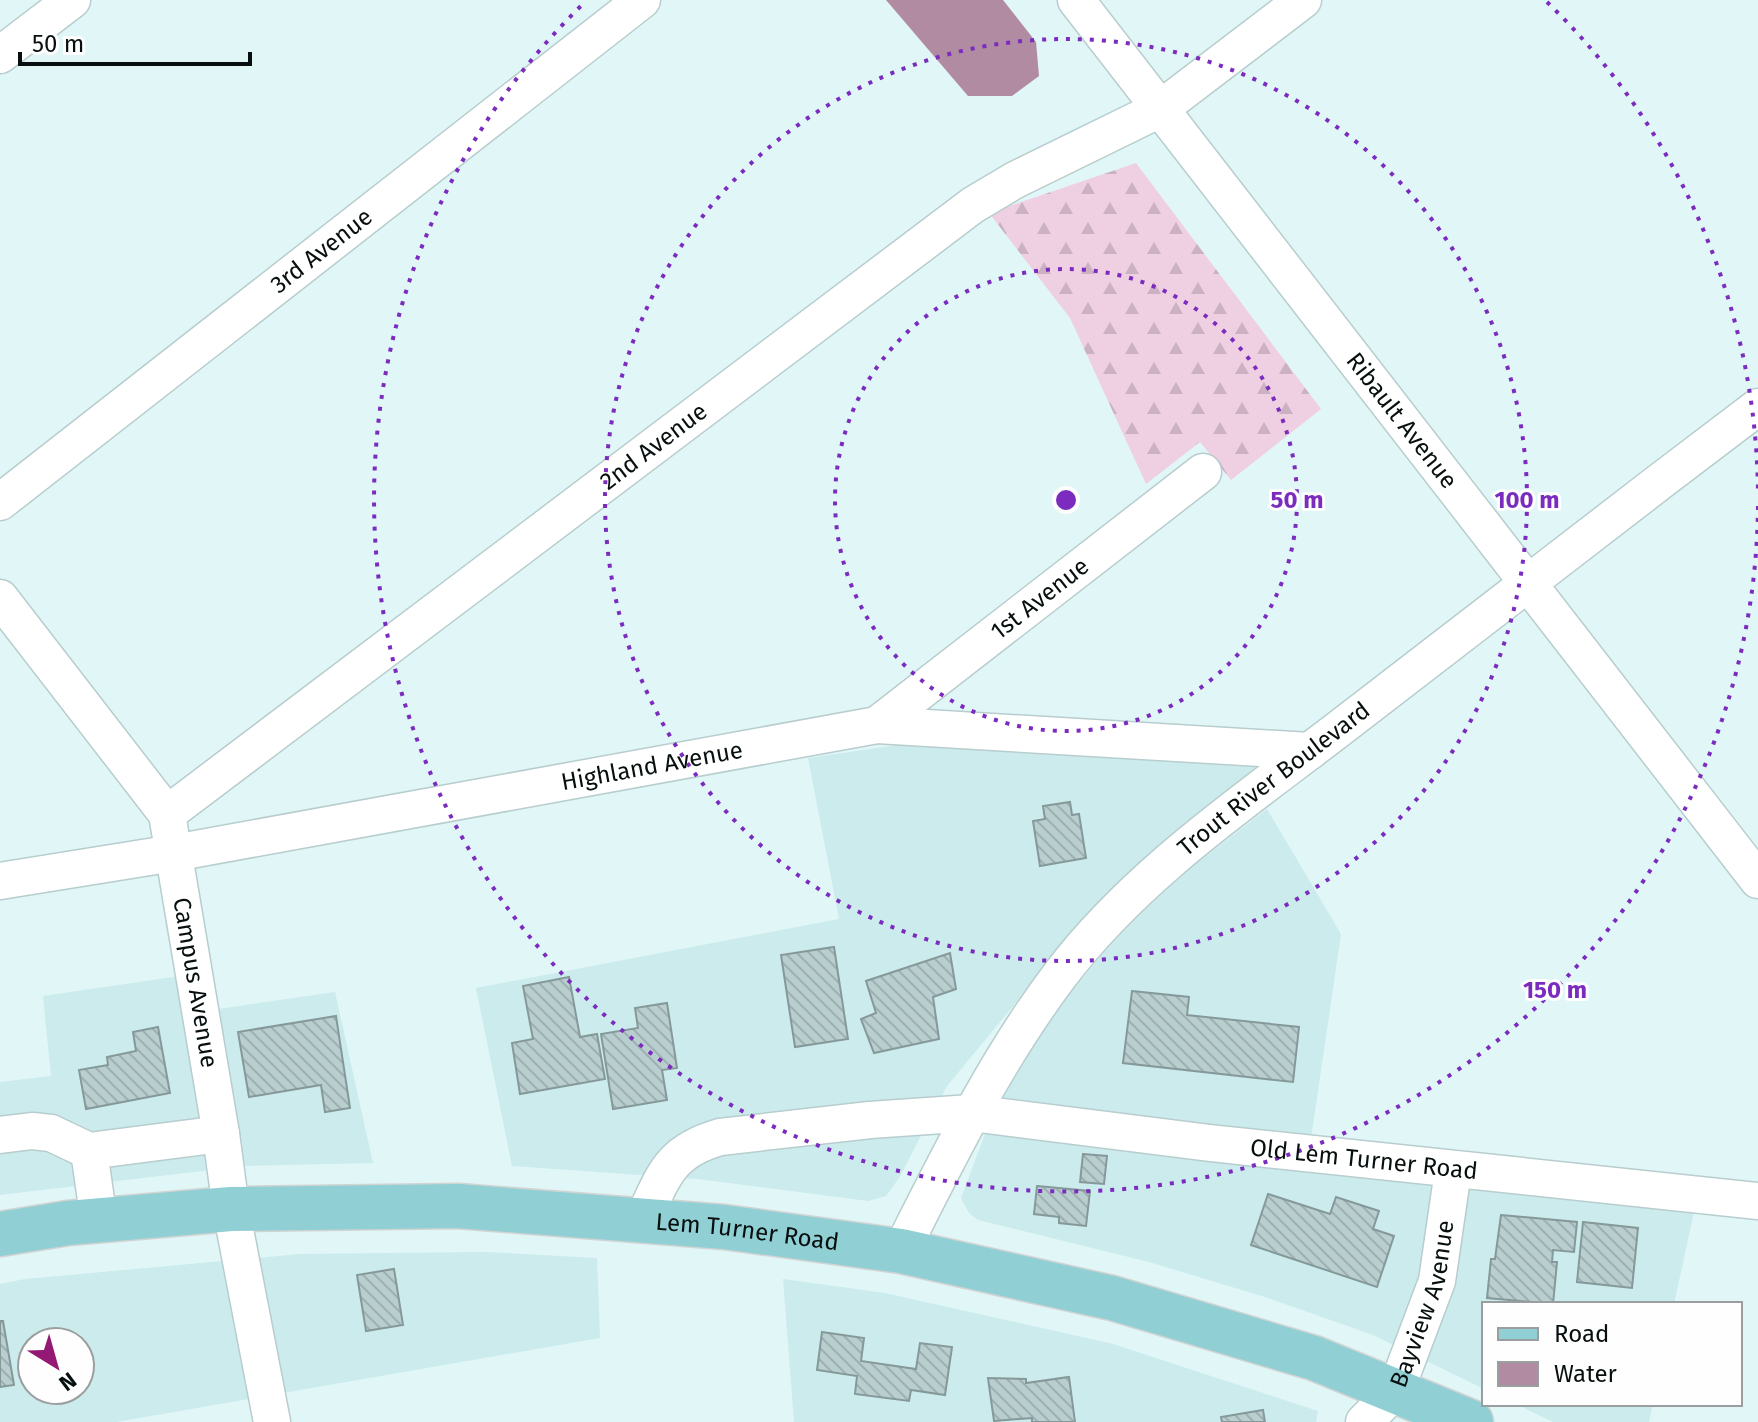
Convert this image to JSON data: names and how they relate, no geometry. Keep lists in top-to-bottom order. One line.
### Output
{"streets":{"main road":["Lem Turner Road"],"street":["3rd Avenue","Ribault Avenue","2nd Avenue","1st Avenue","Highland Avenue","Trout River Boulevard","Campus Avenue","Old Lem Turner Road","Bayview Avenue"]},"crossings":[["Ribault Avenue","2nd Avenue"],["Ribault Avenue","Trout River Boulevard"],["2nd Avenue","Campus Avenue"],["1st Avenue","Highland Avenue"],["Highland Avenue","Trout River Boulevard"],["Highland Avenue","Campus Avenue"],["Trout River Boulevard","Old Lem Turner Road"],["Trout River Boulevard","Lem Turner Road"],["Campus Avenue","Lem Turner Road"],["Old Lem Turner Road","Lem Turner Road"],["Old Lem Turner Road","Bayview Avenue"],["Lem Turner Road","Bayview Avenue"]],"legend":["Road","Water"],"scale_bar":"50 m","north":"bottom right","rings":["50 m","100 m","150 m"]}
